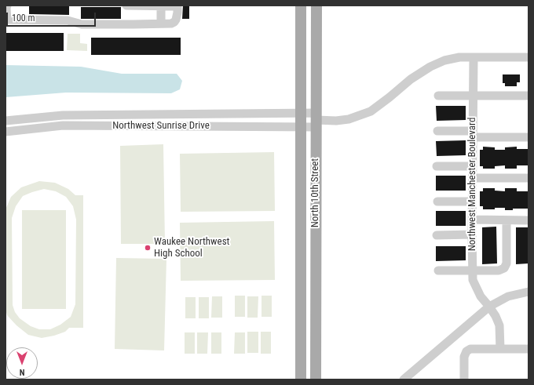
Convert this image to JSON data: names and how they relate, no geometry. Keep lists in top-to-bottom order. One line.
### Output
{"streets":{"main road":["North 10th Street"],"street":["Northwest Sunrise Drive","Northwest Manchester Boulevard"]},"crossings":[["Northwest Sunrise Drive","Northwest Manchester Boulevard"],["Northwest Sunrise Drive","North 10th Street"]],"places":["Waukee Northwest High School"],"scale_bar":"100 m","north":"bottom"}
